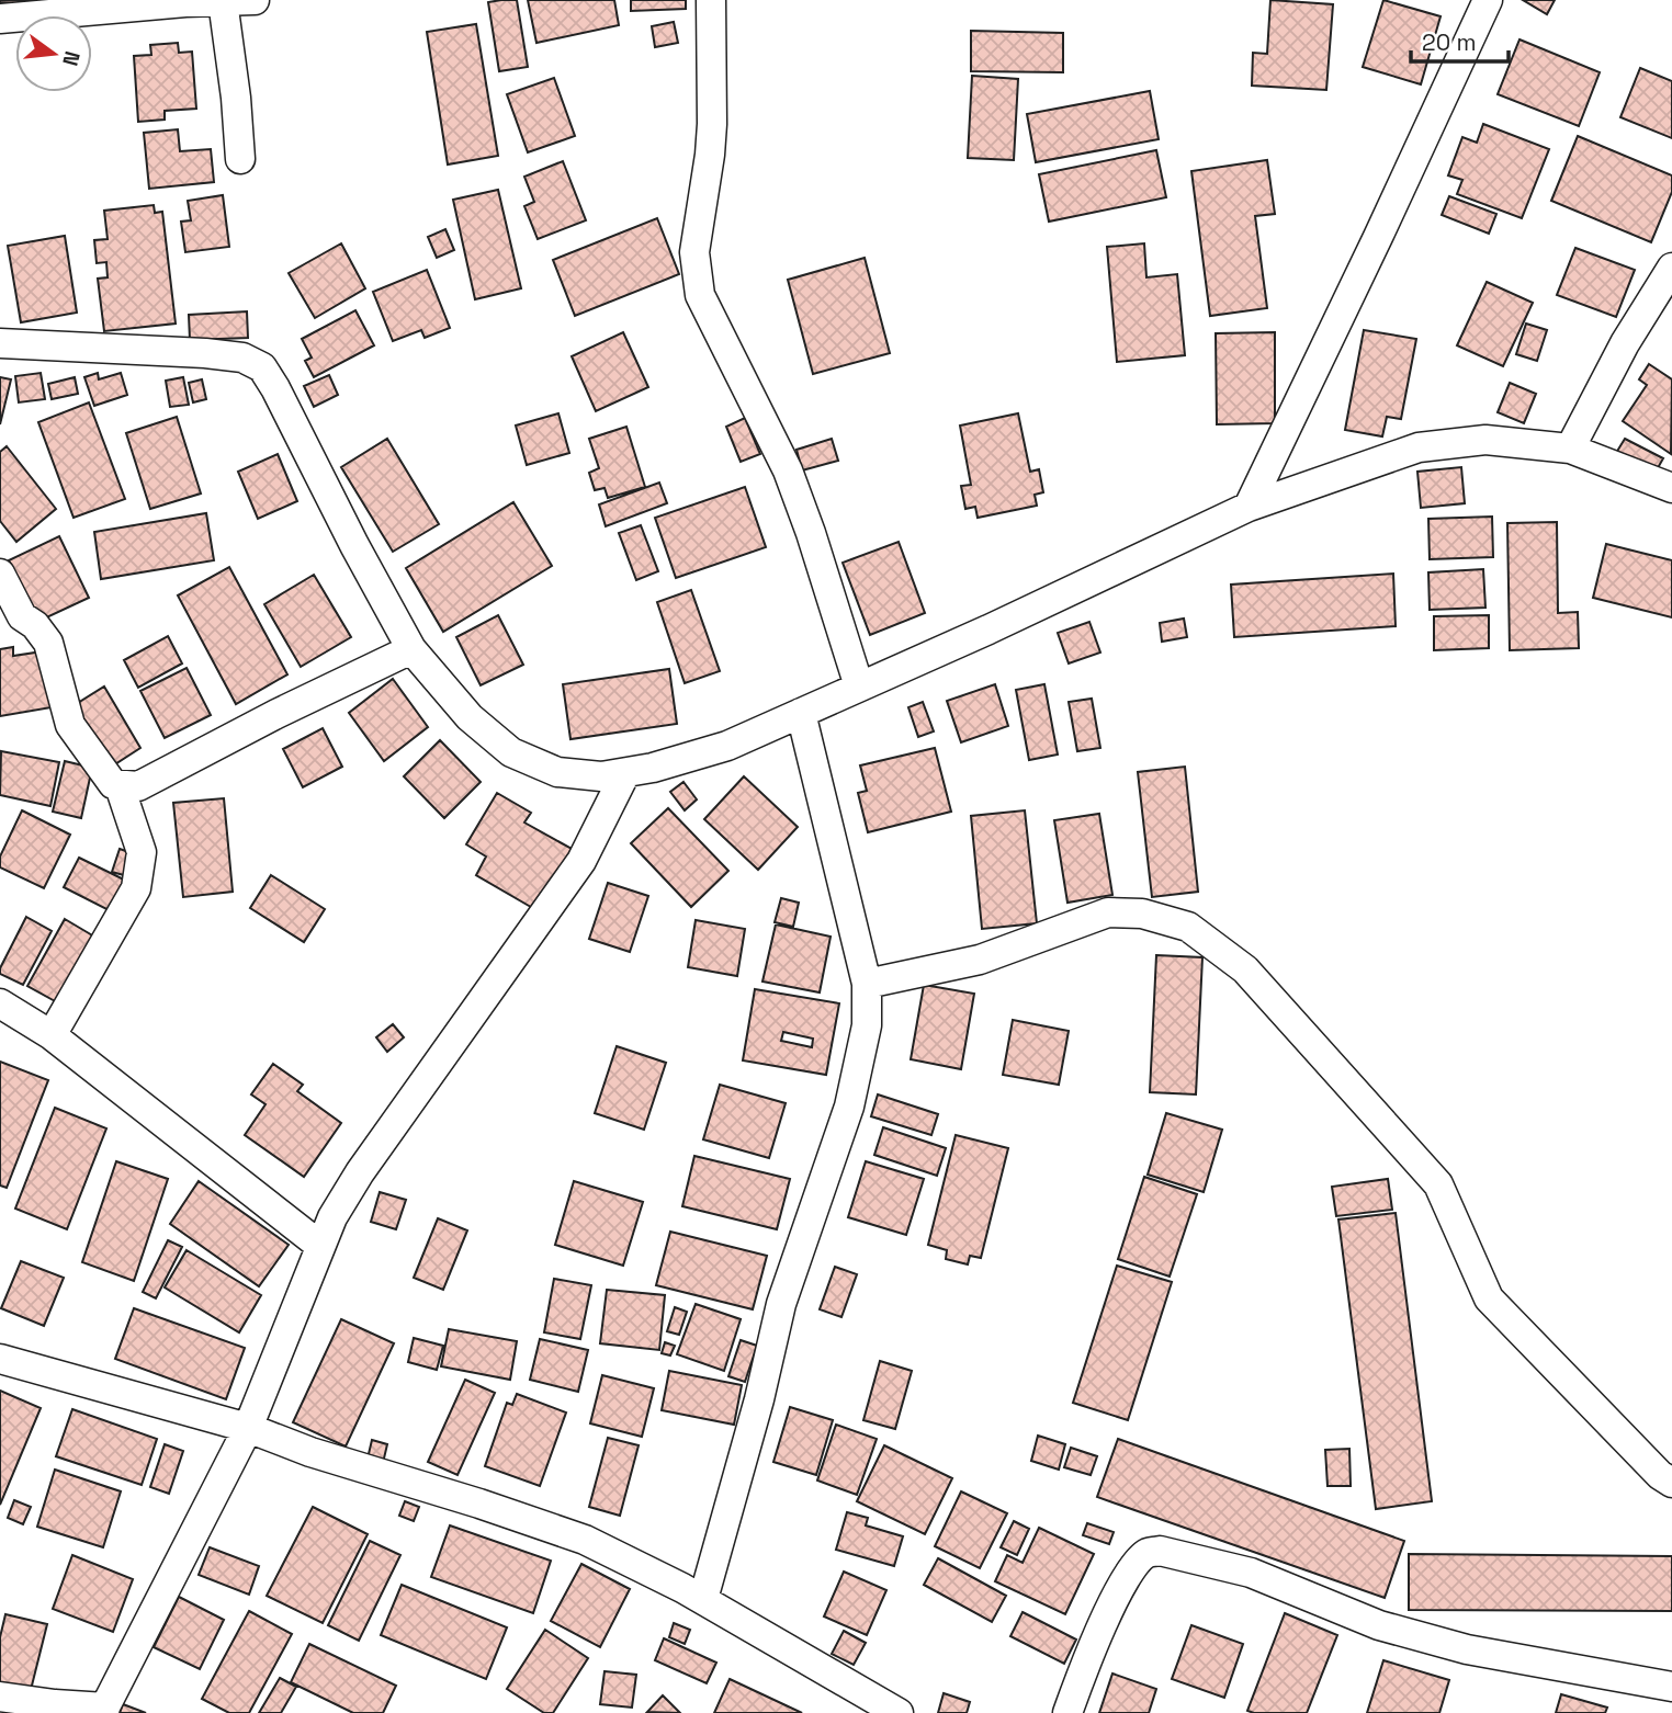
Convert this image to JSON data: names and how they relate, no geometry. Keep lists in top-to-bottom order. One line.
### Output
{"scale_bar":"20 m","north":"right"}
